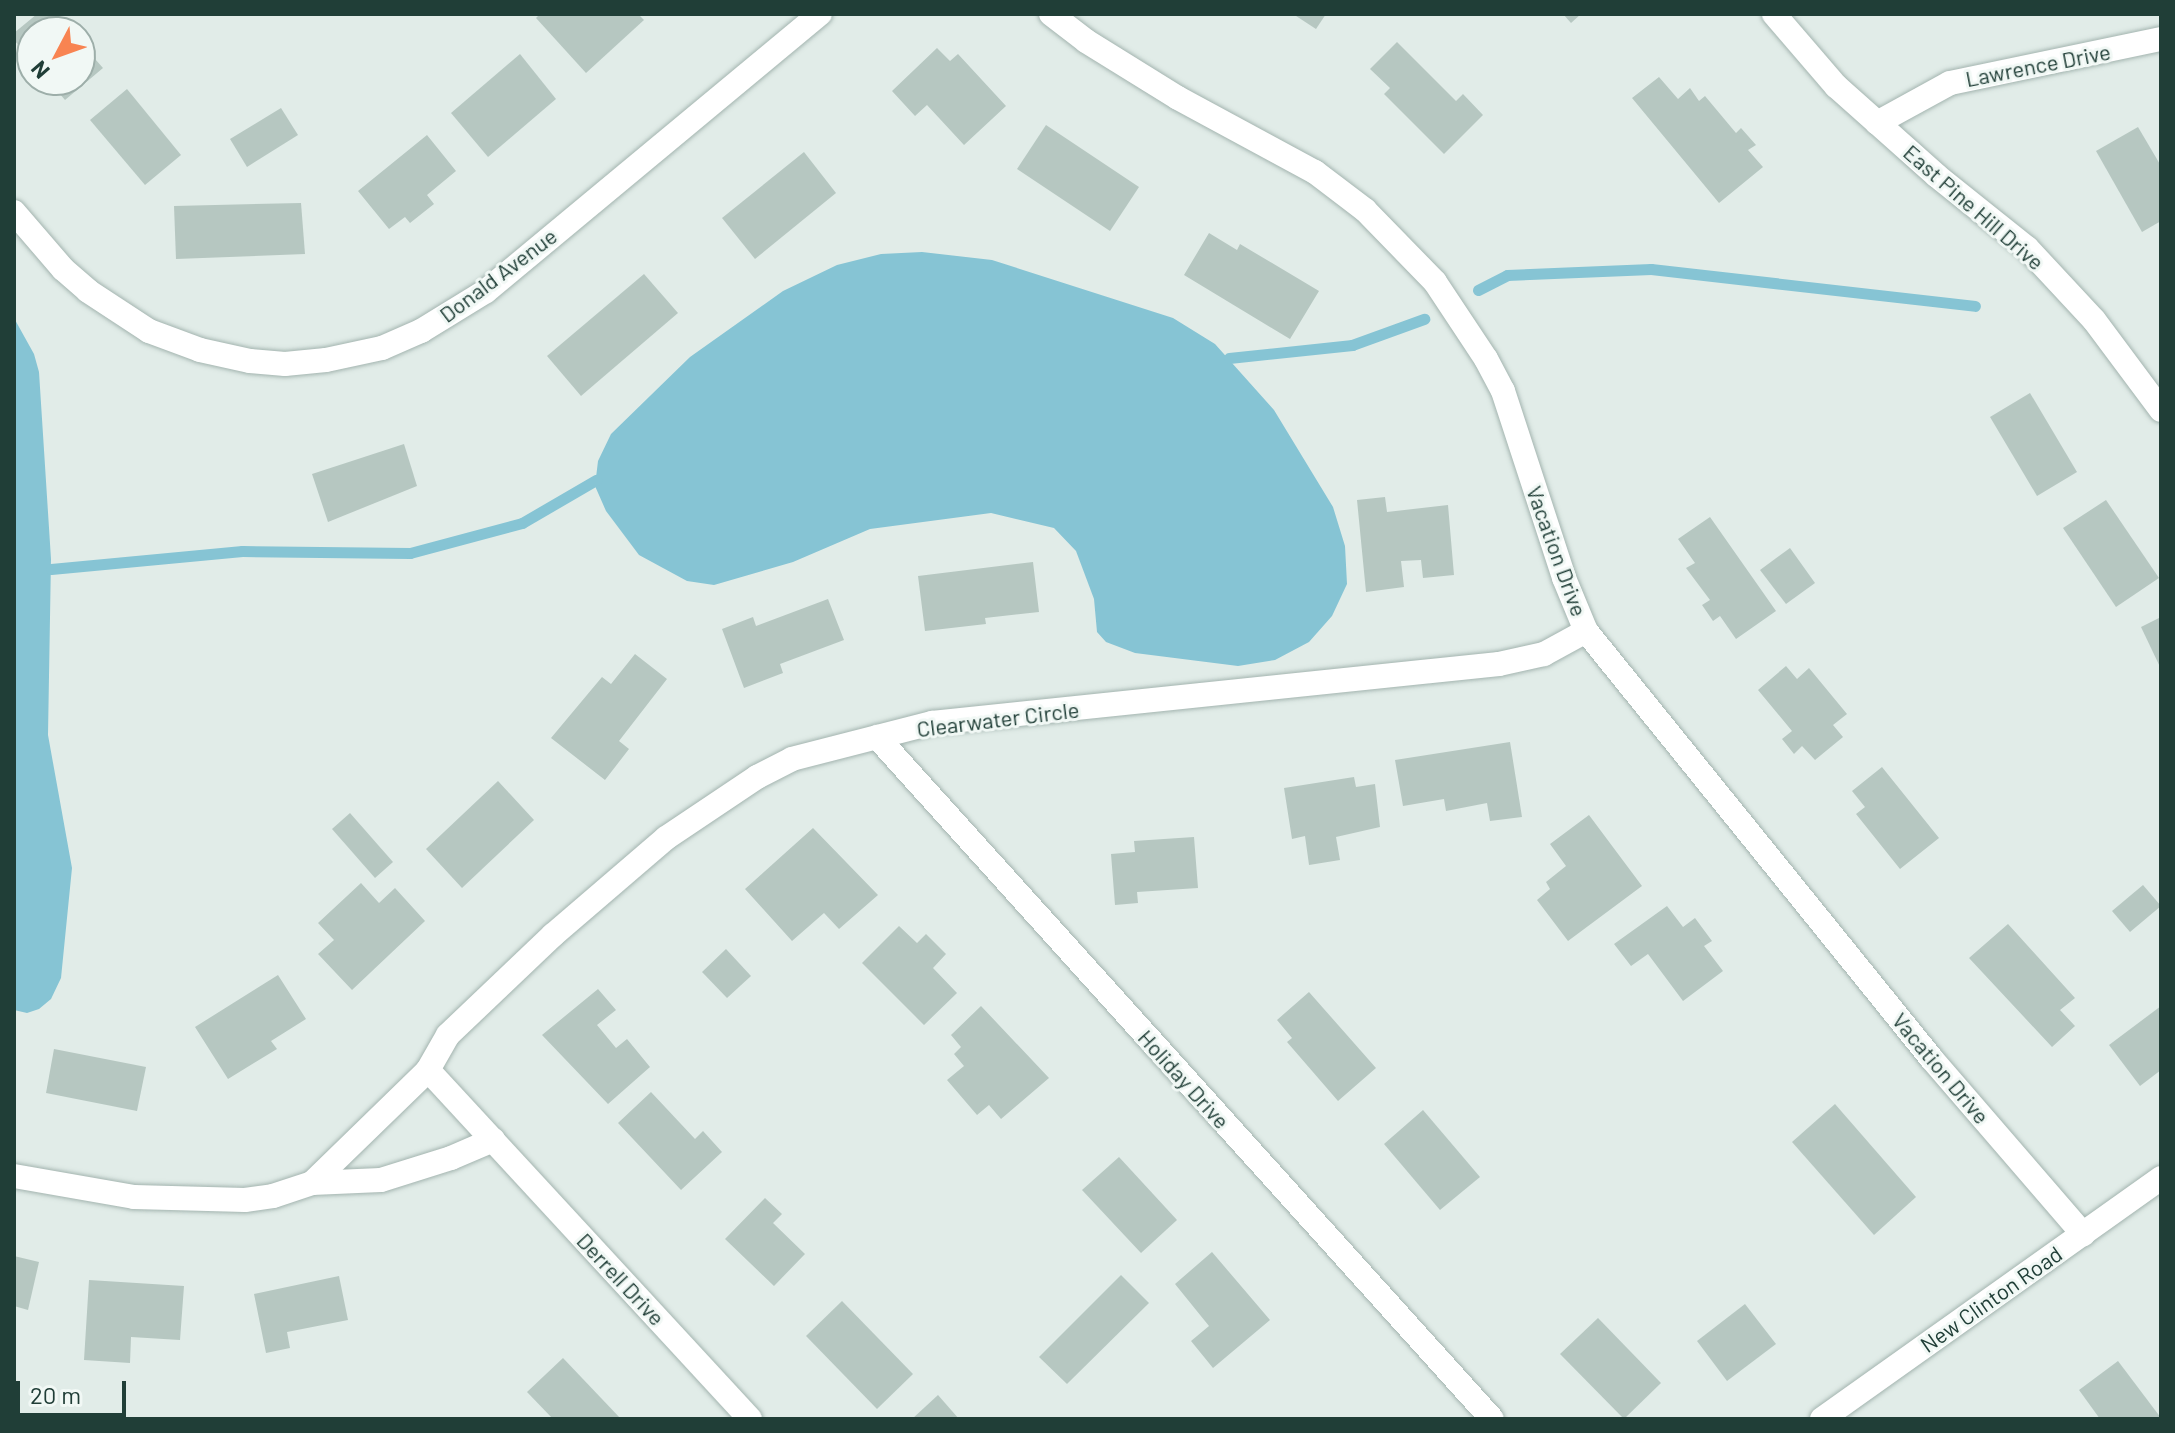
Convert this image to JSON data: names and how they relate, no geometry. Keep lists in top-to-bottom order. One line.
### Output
{"streets":{"street":["Lawrence Drive","East Pine Hill Drive","Donald Avenue","Vacation Drive","Clearwater Circle","Holiday Drive","Derrell Drive","New Clinton Road"]},"crossings":[["Lawrence Drive","East Pine Hill Drive"],["Vacation Drive","Clearwater Circle"],["Vacation Drive","New Clinton Road"],["Clearwater Circle","Holiday Drive"],["Clearwater Circle","Derrell Drive"]],"scale_bar":"20 m","north":"bottom left"}
